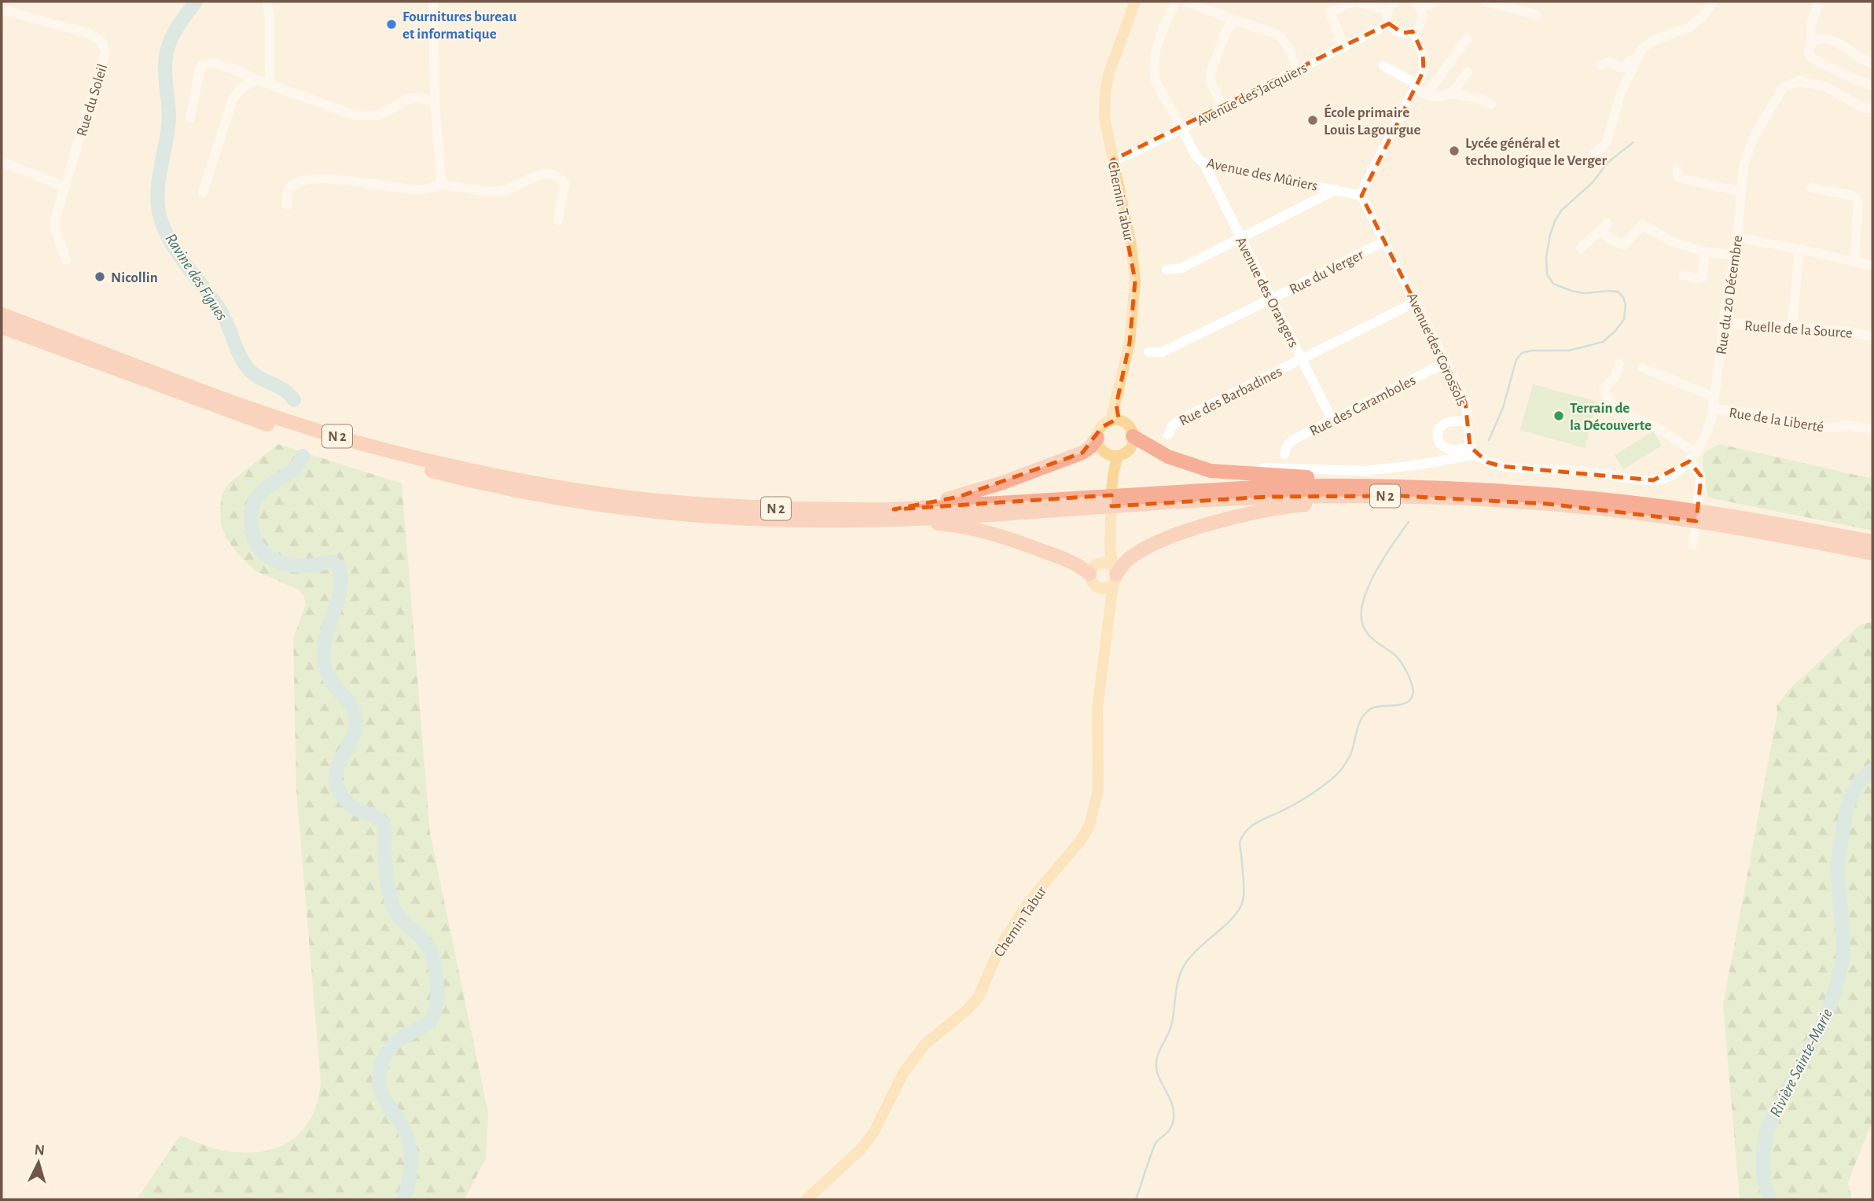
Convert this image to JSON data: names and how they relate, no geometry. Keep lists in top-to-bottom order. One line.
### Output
{"streets":{"highway":["N 2"],"main road":["Chemin Tabur"],"street":["Avenue des Jacquiers","Rue du Soleil","Avenue des Mûriers","Rue du Verger","Avenue des Orangers","Rue du 20 Décembre","Ruelle de la Source","Avenue des Corossols","Rue des Barbadines","Rue des Caramboles","Rue de la Liberté"]},"crossings":[["Avenue des Jacquiers","Avenue des Mûriers"],["Avenue des Jacquiers","Chemin Tabur"],["Avenue des Mûriers","Avenue des Orangers"],["Avenue des Mûriers","Avenue des Corossols"],["Rue du Verger","Avenue des Orangers"],["Rue du Verger","Avenue des Corossols"],["Avenue des Orangers","Rue des Barbadines"],["Avenue des Orangers","Rue des Caramboles"],["Rue du 20 Décembre","Ruelle de la Source"],["Rue du 20 Décembre","Rue de la Liberté"],["Avenue des Corossols","Rue des Barbadines"],["Avenue des Corossols","Rue des Caramboles"]],"water":["Ravine des Figues","Rivière Sainte-Marie"],"places":["Fournitures bureau et informatique","École primaire Louis Lagourgue","Lycée général et technologique le Verger","Nicollin","Terrain de la Découverte"],"north":"top"}
